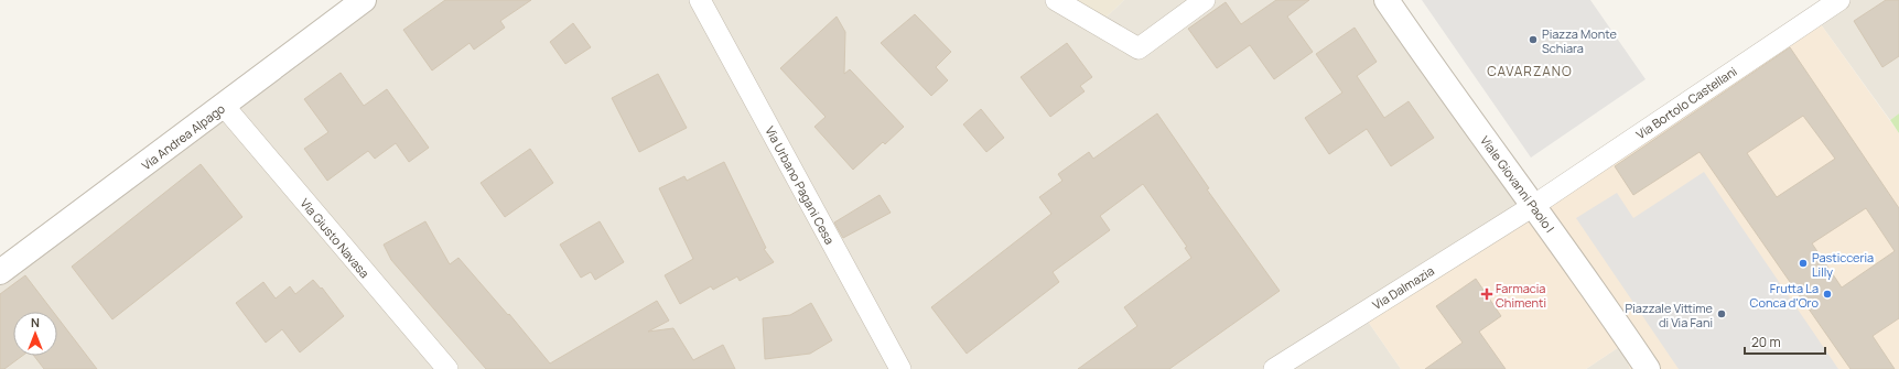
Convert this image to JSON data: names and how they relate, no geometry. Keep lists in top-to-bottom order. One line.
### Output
{"streets":{"street":["Via Bortolo Castellani","Via Andrea Alpago","Viale Giovanni Paolo I","Via Urbano Pagani Cesa","Via Giusto Navasa","Via Dalmazia"]},"crossings":[["Via Bortolo Castellani","Viale Giovanni Paolo I"],["Via Bortolo Castellani","Via Dalmazia"],["Via Andrea Alpago","Via Giusto Navasa"],["Viale Giovanni Paolo I","Via Dalmazia"]],"districts":["CAVARZANO"],"places":{"other":["Piazza Monte Schiara","Pasticceria Lilly","Frutta La Conca d'Oro","Piazzale Vittime di Via Fani"],"health":["Farmacia Chimenti"]},"scale_bar":"20 m","north":"top"}
